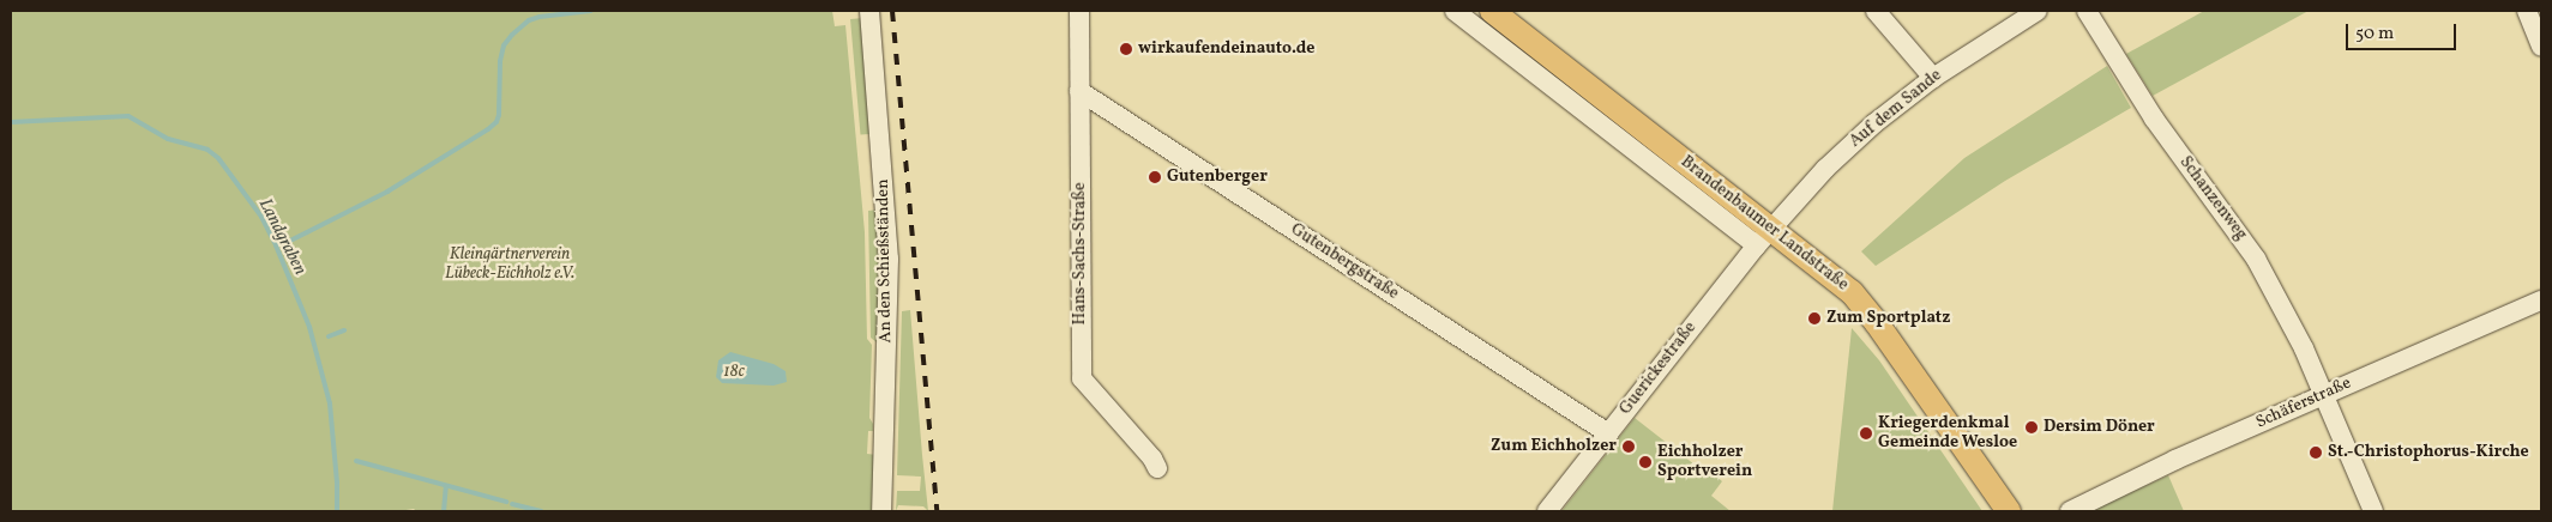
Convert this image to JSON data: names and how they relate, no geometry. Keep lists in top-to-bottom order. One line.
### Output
{"streets":{"main road":["Brandenbaumer Landstraße"],"street":["Auf dem Sande","Schanzenweg","Hans-Sachs-Straße","An den Schießständen","Gutenbergstraße","Guerickestraße","Schäferstraße"]},"crossings":[["Auf dem Sande","Brandenbaumer Landstraße"],["Auf dem Sande","Guerickestraße"],["Schanzenweg","Schäferstraße"],["Brandenbaumer Landstraße","Guerickestraße"],["Hans-Sachs-Straße","Gutenbergstraße"],["Gutenbergstraße","Guerickestraße"]],"water":["Landgraben"],"parks":["Kleingärtnerverein Lübeck-Eichholz e.V.","18c"],"places":["wirkaufendeinauto.de","Gutenberger","Zum Sportplatz","Dersim Döner","Kriegerdenkmal Gemeinde Wesloe","Zum Eichholzer","St.-Christophorus-Kirche","Eichholzer Sportverein"],"scale_bar":"50 m"}
